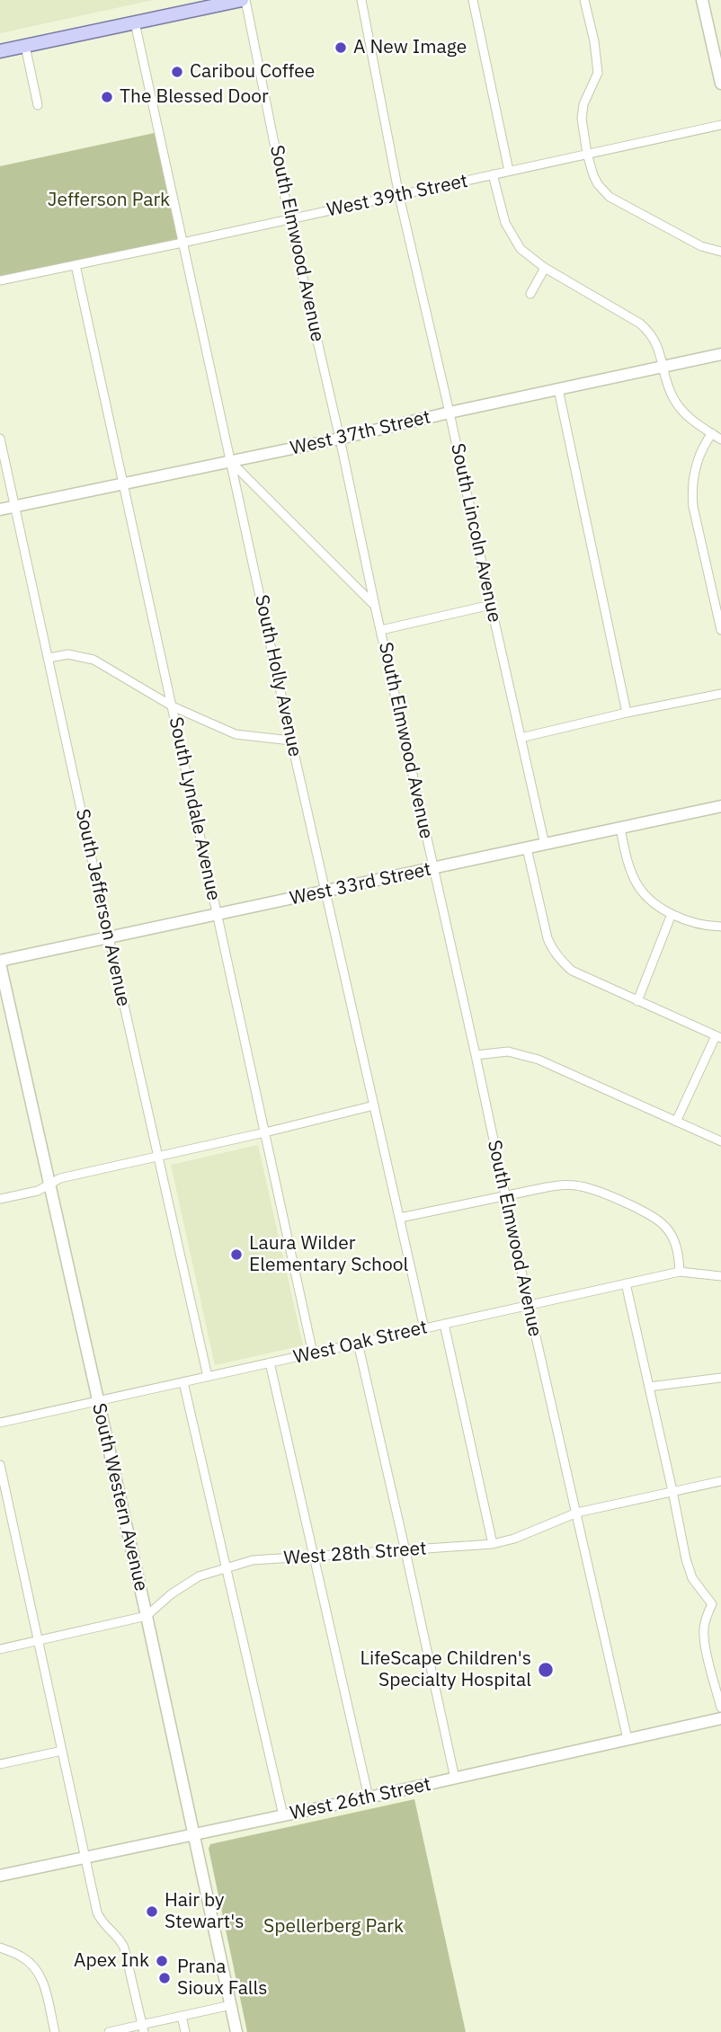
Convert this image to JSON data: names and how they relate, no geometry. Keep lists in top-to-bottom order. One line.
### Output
{"streets":{"street":["West 39th Street","South Elmwood Avenue","West 37th Street","South Lincoln Avenue","South Holly Avenue","South Lyndale Avenue","West 33rd Street","South Jefferson Avenue","West Oak Street","South Western Avenue","West 28th Street","West 26th Street"]},"crossings":[["West 39th Street","South Elmwood Avenue"],["West 39th Street","South Lincoln Avenue"],["West 39th Street","South Holly Avenue"],["West 39th Street","South Lyndale Avenue"],["South Elmwood Avenue","West 37th Street"],["South Elmwood Avenue","West 33rd Street"],["South Elmwood Avenue","West Oak Street"],["South Elmwood Avenue","West 28th Street"],["South Elmwood Avenue","West 26th Street"],["West 37th Street","South Lincoln Avenue"],["West 37th Street","South Holly Avenue"],["West 37th Street","South Lyndale Avenue"],["West 37th Street","South Jefferson Avenue"],["South Lincoln Avenue","West 33rd Street"],["South Holly Avenue","West 33rd Street"],["South Holly Avenue","West Oak Street"],["South Lyndale Avenue","West 33rd Street"],["South Lyndale Avenue","West Oak Street"],["West 33rd Street","South Jefferson Avenue"],["West 33rd Street","South Western Avenue"],["South Jefferson Avenue","West Oak Street"],["West Oak Street","South Western Avenue"],["South Western Avenue","West 28th Street"],["South Western Avenue","West 26th Street"]],"parks":["Jefferson Park","Spellerberg Park"],"places":["A New Image","Caribou Coffee","The Blessed Door","Laura Wilder Elementary School","LifeScape Children's Specialty Hospital","Hair by Stewart's","Apex Ink","Prana Sioux Falls"]}
